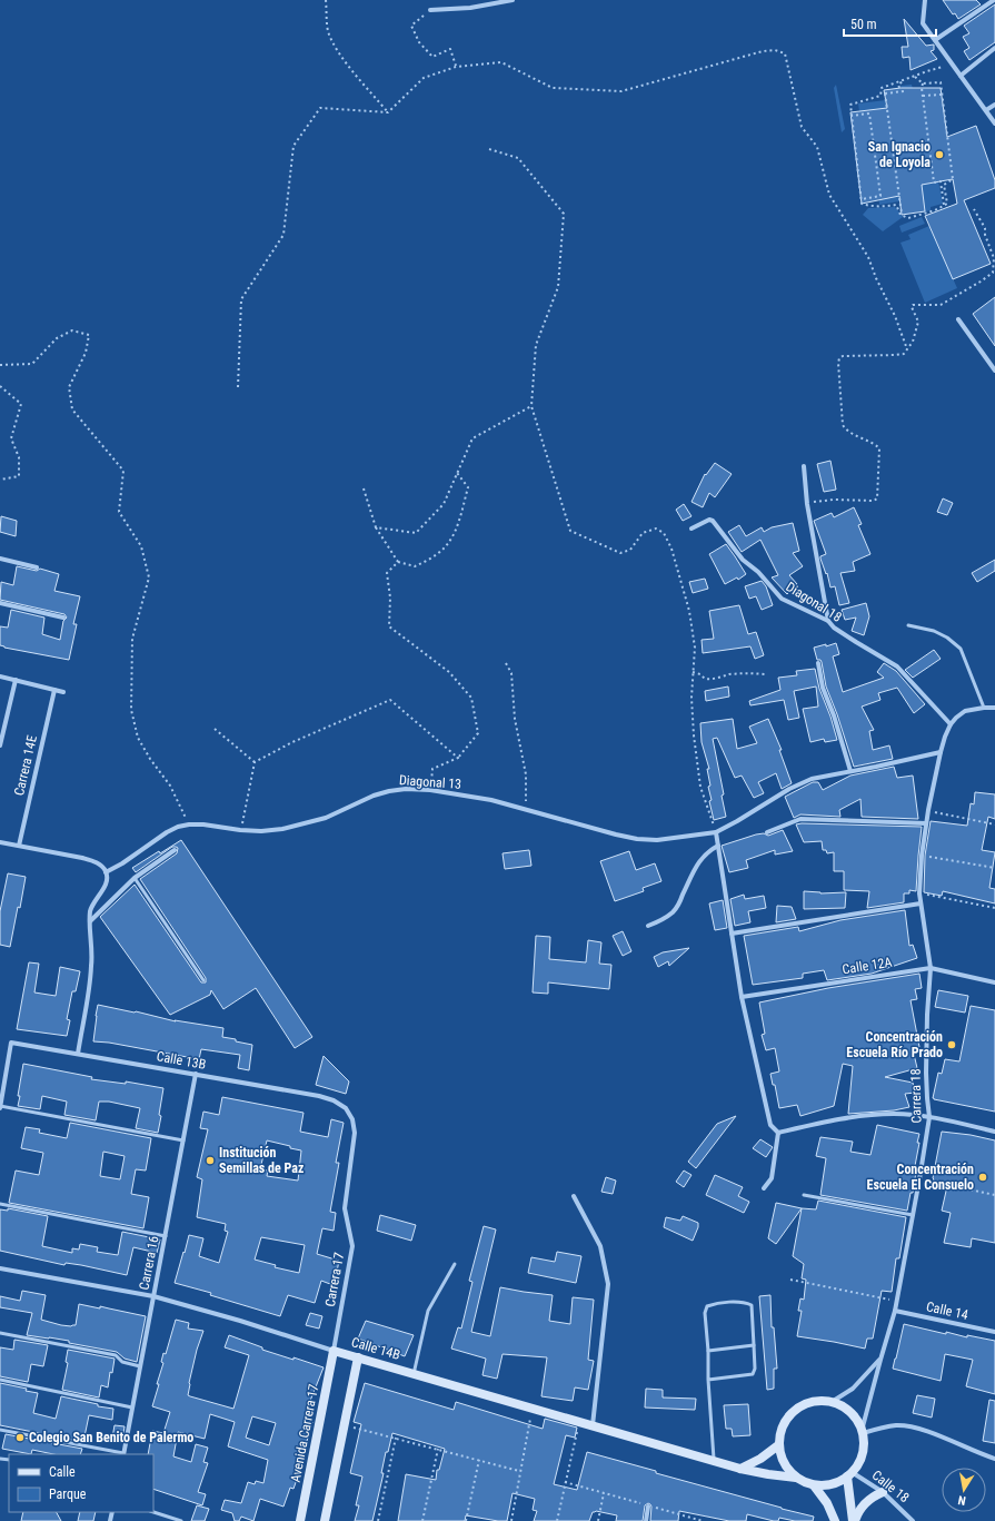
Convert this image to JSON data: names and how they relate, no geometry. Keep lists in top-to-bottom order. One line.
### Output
{"streets":{"street":["Diagonal 18","Carrera 14E","Diagonal 13","Calle 12A","Calle 13B","Carrera 18","Carrera 16","Carrera 17","Calle 14","Calle 14B","Avenida Carrera 17","Calle 18"]},"crossings":[["Diagonal 18","Carrera 18"],["Calle 12A","Carrera 18"],["Calle 13B","Carrera 16"],["Calle 13B","Carrera 17"],["Carrera 18","Calle 14"],["Carrera 18","Calle 14B"],["Carrera 18","Calle 18"],["Carrera 16","Calle 14B"],["Carrera 17","Calle 14B"],["Carrera 17","Avenida Carrera 17"],["Calle 14B","Avenida Carrera 17"],["Calle 14B","Calle 18"]],"places":["San Ignacio de Loyola","Concentración Escuela Río Prado","Institución Semillas de Paz","Concentración Escuela El Consuelo","Colegio San Benito de Palermo"],"legend":["Calle","Parque"],"scale_bar":"50 m","north":"bottom"}
